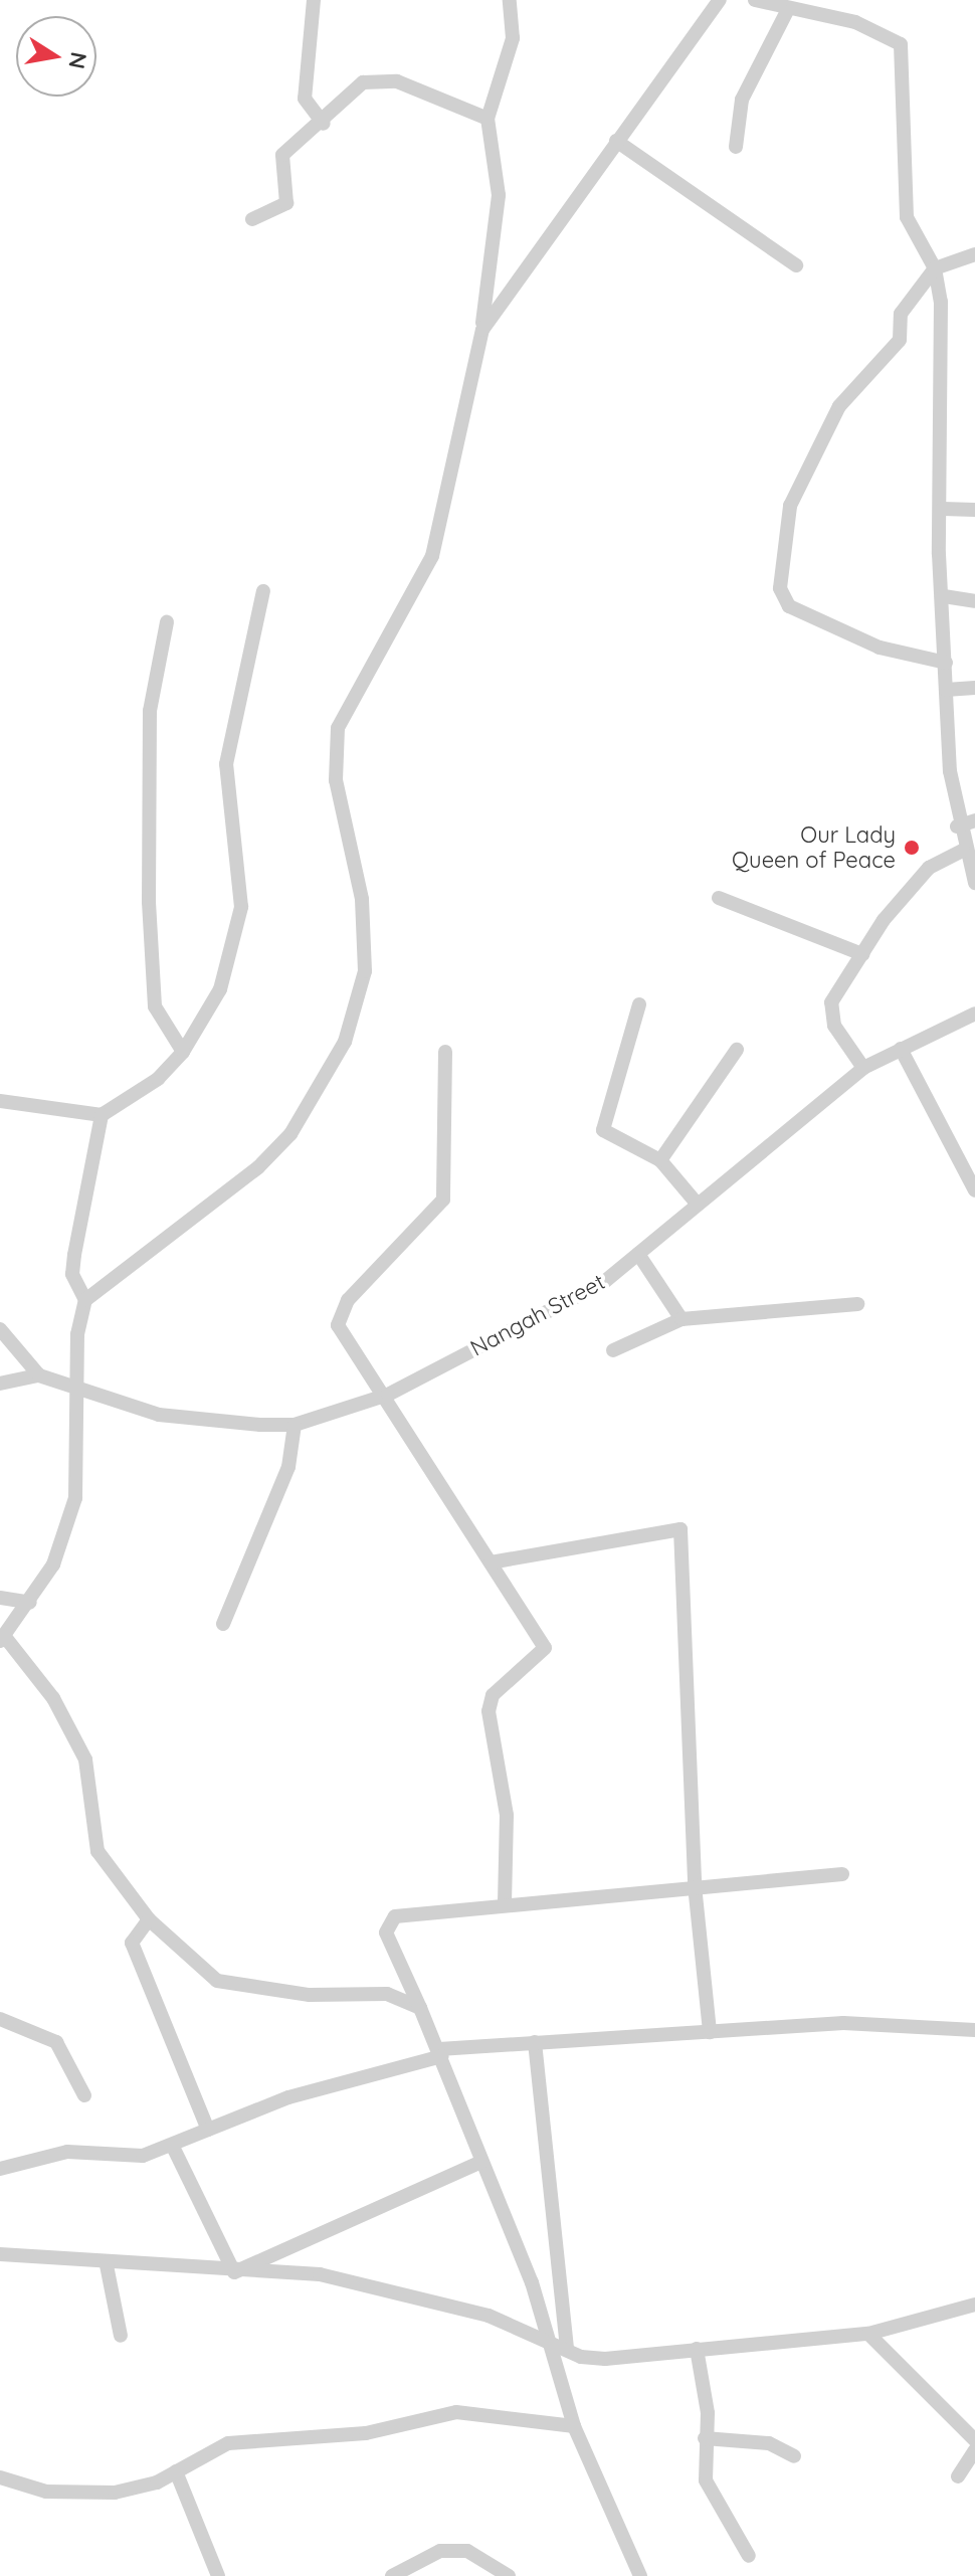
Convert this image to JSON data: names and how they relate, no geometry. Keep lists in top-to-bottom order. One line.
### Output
{"streets":{"street":["Nangah Street"]},"places":["Our Lady Queen of Peace"],"north":"right"}
